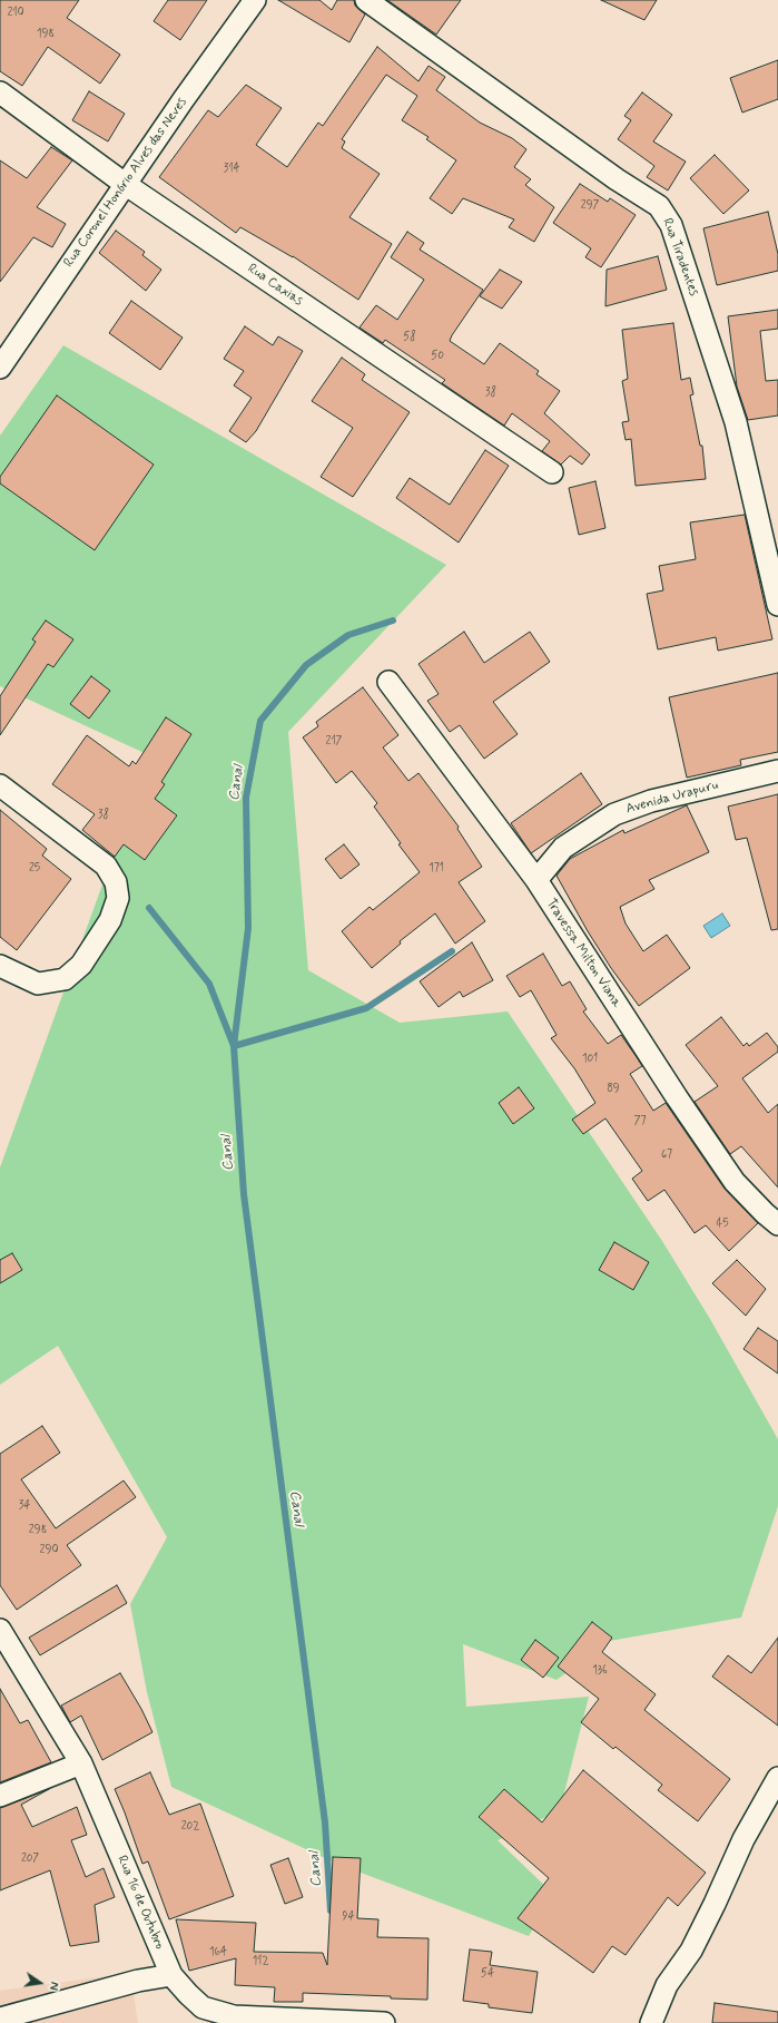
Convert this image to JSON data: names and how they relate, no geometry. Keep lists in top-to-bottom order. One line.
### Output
{"streets":{"street":["Rua Coronel Honório Alves das Neves","Rua Tiradentes","Rua Caxias","Avenida Urapuru","Travessa Milton Viana","Rua 16 de Outubro"]},"crossings":[["Rua Coronel Honório Alves das Neves","Rua Caxias"],["Avenida Urapuru","Travessa Milton Viana"]],"water":["Canal"],"house_numbers":["210","198","314","297","58","50","38","217","38","25","171","101","89","77","67","45","34","298","290","136","202","207","94","164","112","54"],"north":"right"}
